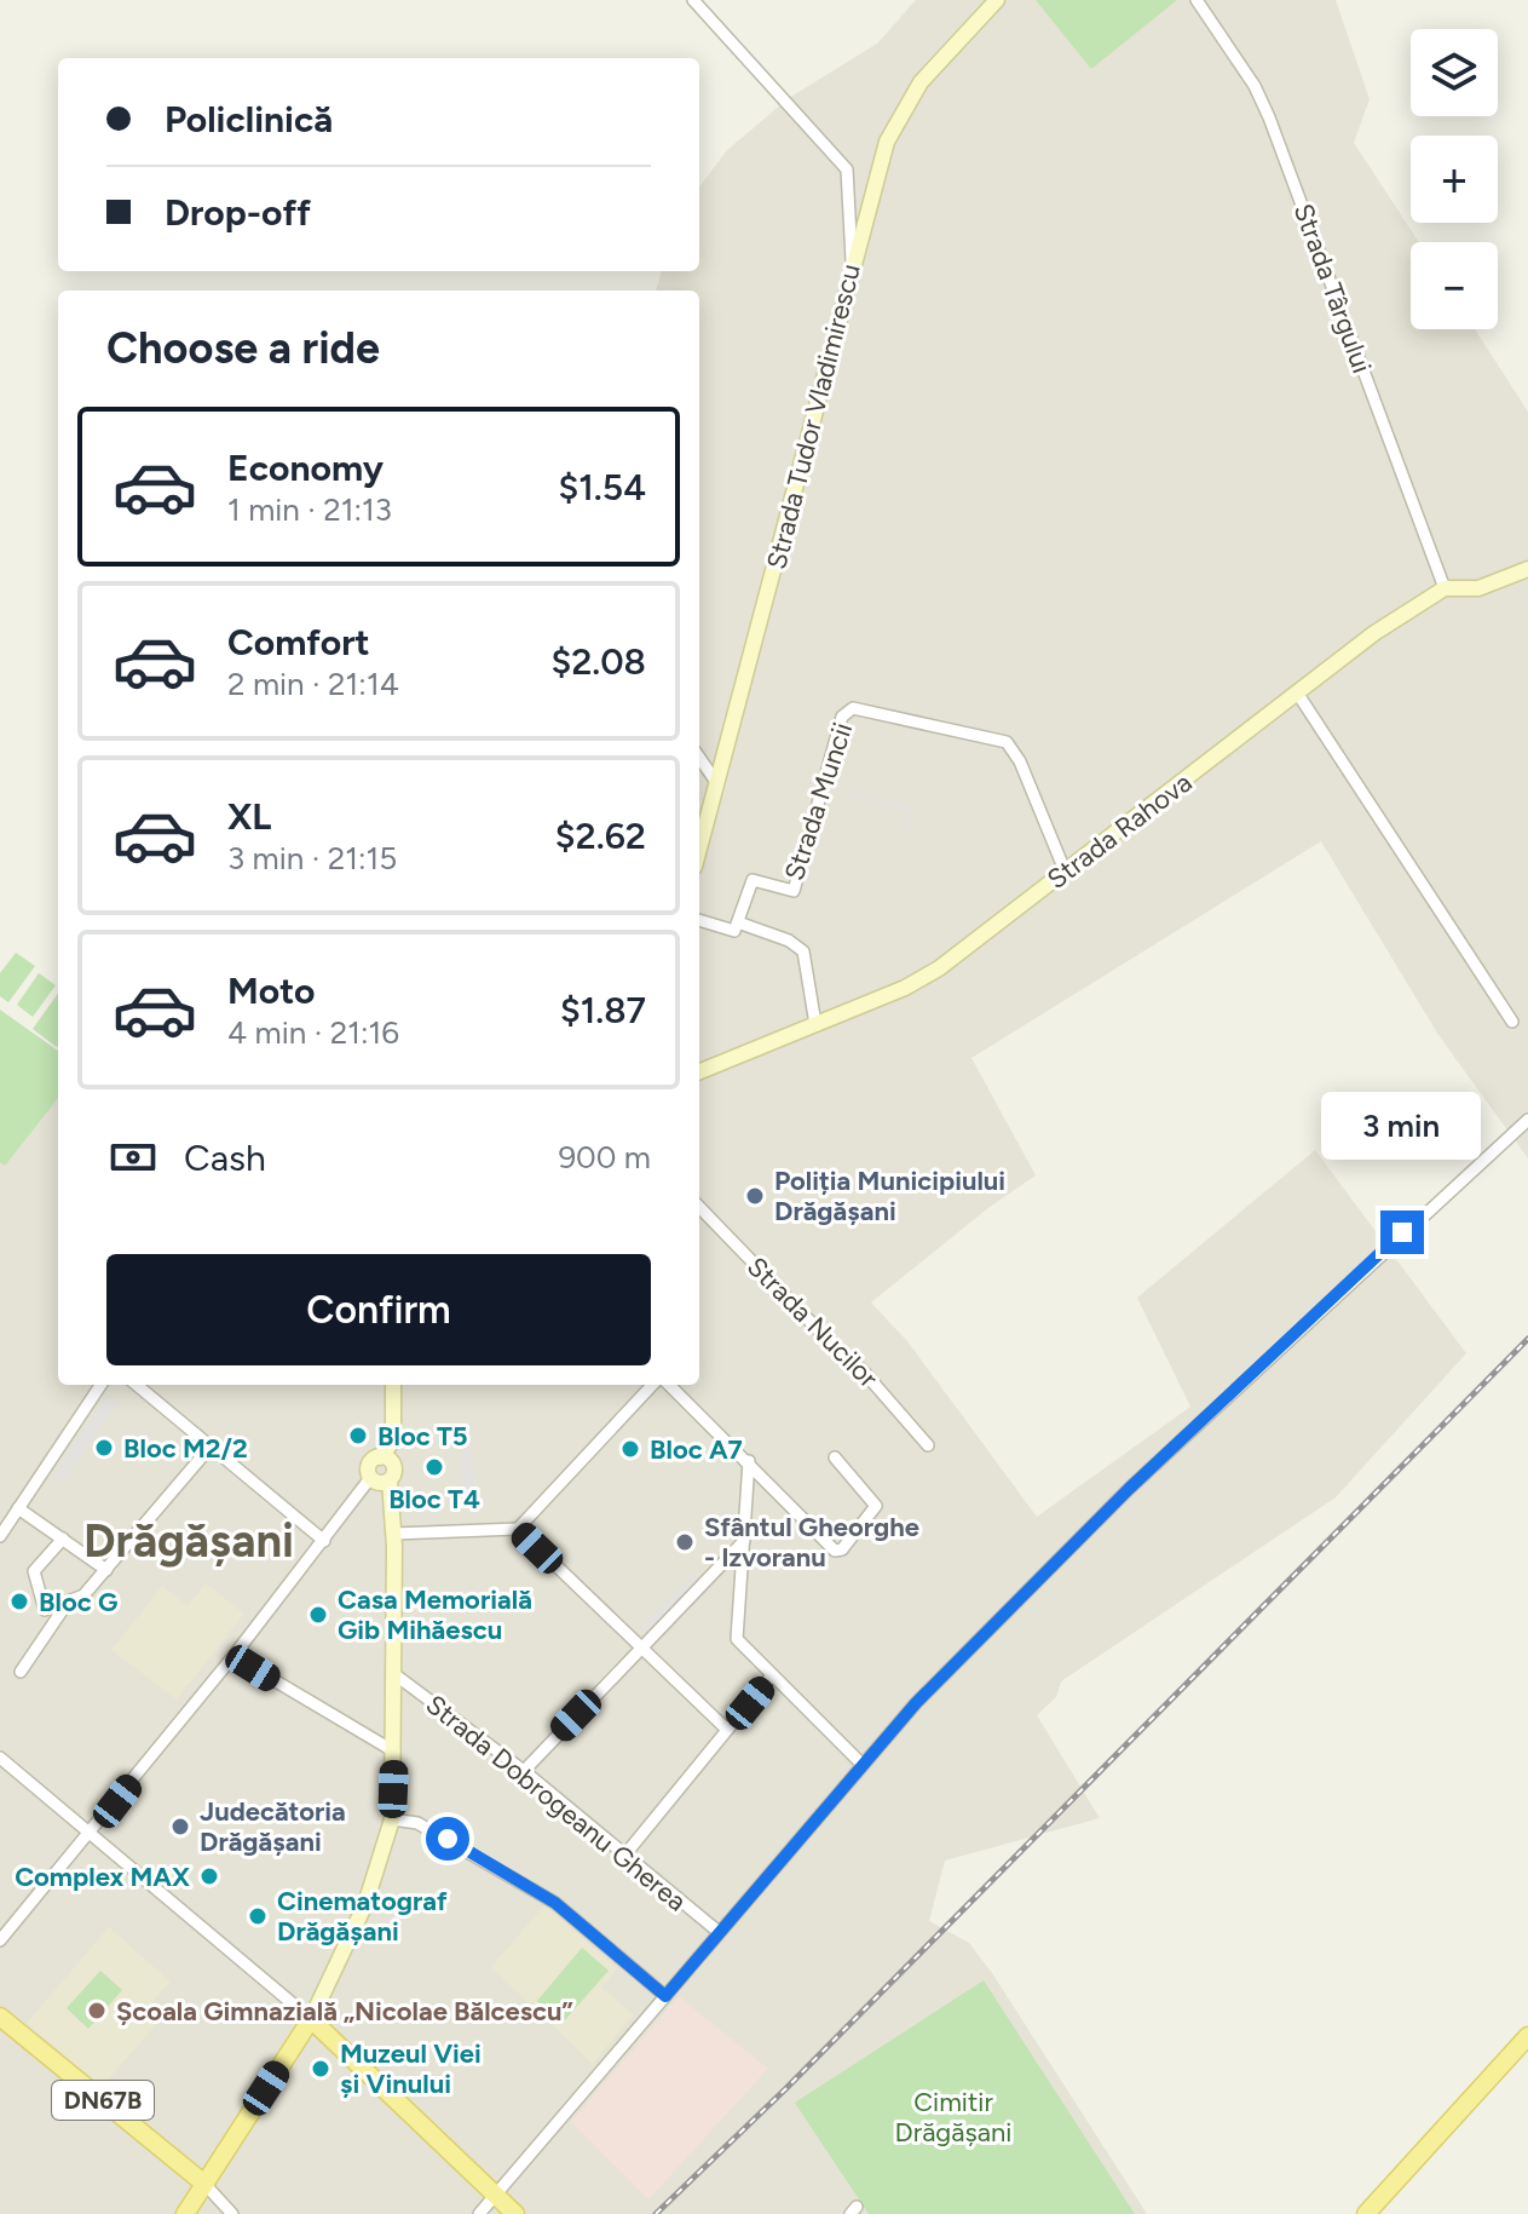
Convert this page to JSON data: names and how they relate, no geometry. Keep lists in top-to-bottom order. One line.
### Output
{"streets":{"main road":["Strada Tudor Vladimirescu","Strada Rahova","DN67B"],"street":["Strada Târgului","Strada Muncii","Strada Nucilor","Strada Dobrogeanu Gherea"]},"crossings":[["Strada Târgului","Strada Rahova"],["Strada Muncii","Strada Rahova"]],"districts":["Drăgășani"],"parks":["Cimitir Drăgășani"],"places":["Poliția Municipiului Drăgășani","Bloc T5","Bloc M2/2","Bloc A7","Bloc T4","Sfântul Gheorghe - Izvoranu","Bloc G","Casa Memorială Gib Mihăescu","Judecătoria Drăgășani","Complex MAX","Cinematograf Drăgășani","Școala Gimnazială „Nicolae Bălcescu”","Muzeul Viei și Vinului"],"page":{"map_buttons":["+","−"],"banner":["Policlinică","Drop-off"],"heading":"Choose a ride","list":[{"name":"Economy","note":"1 min · 21:13","value":"$1.54"},{"name":"Comfort","note":"2 min · 21:14","value":"$2.08"},{"name":"XL","note":"3 min · 21:15","value":"$2.62"},{"name":"Moto","note":"4 min · 21:16","value":"$1.87"}],"bubble":"3 min","pay":["Cash","900 m"],"buttons":"Confirm"}}
